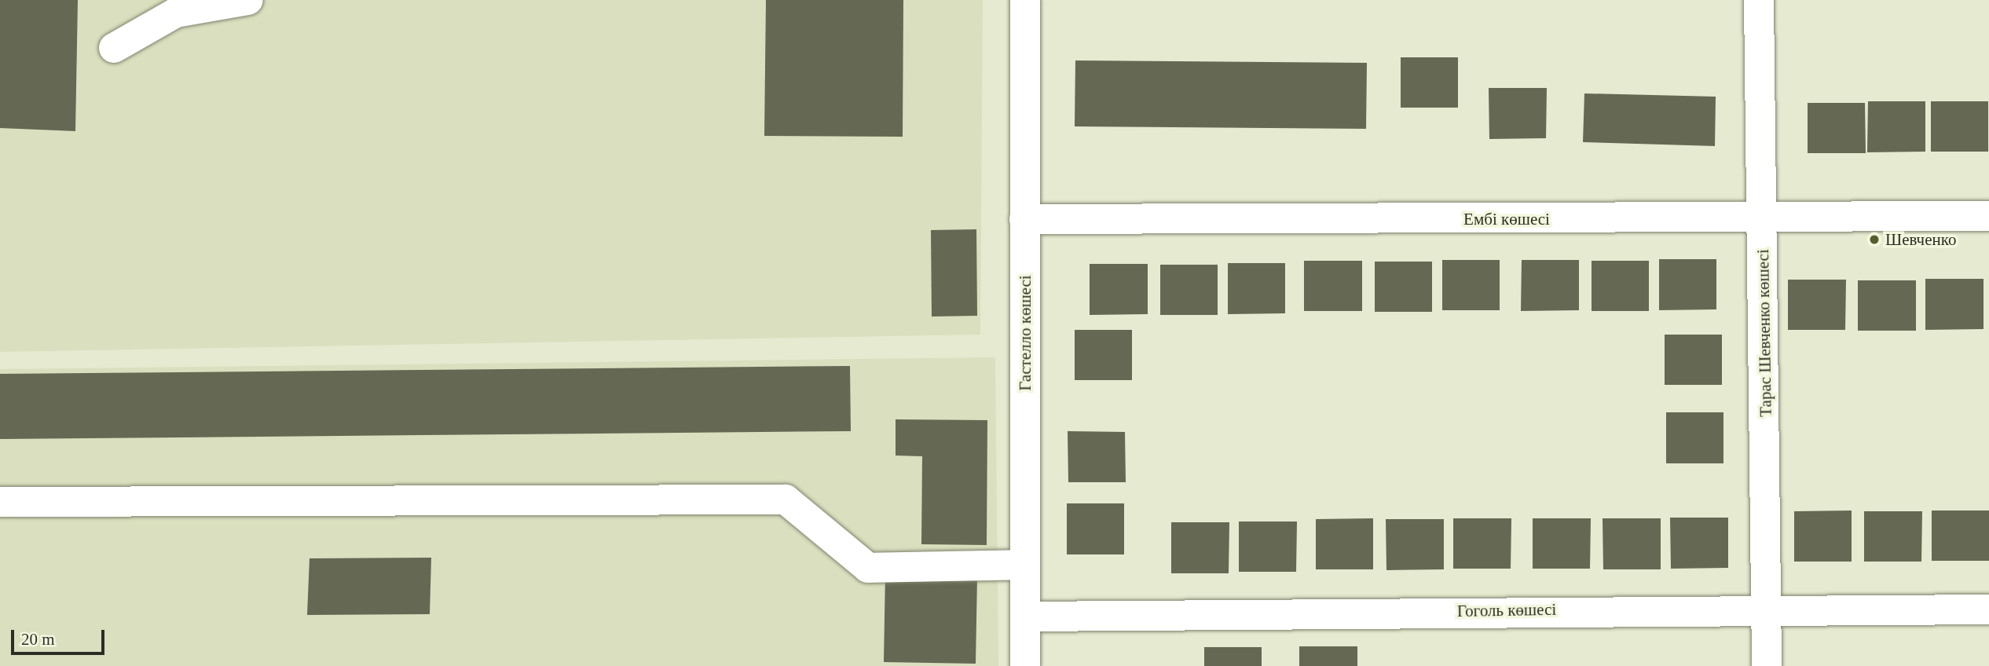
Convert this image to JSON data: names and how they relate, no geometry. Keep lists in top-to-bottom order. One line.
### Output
{"streets":{"street":["Ембі көшесі","Гастелло көшесі","Тарас Шевченко көшесі","Гоголь көшесі"]},"crossings":[["Ембі көшесі","Гастелло көшесі"],["Ембі көшесі","Тарас Шевченко көшесі"],["Гастелло көшесі","Гоголь көшесі"],["Тарас Шевченко көшесі","Гоголь көшесі"]],"places":["Шевченко"],"scale_bar":"20 m"}
